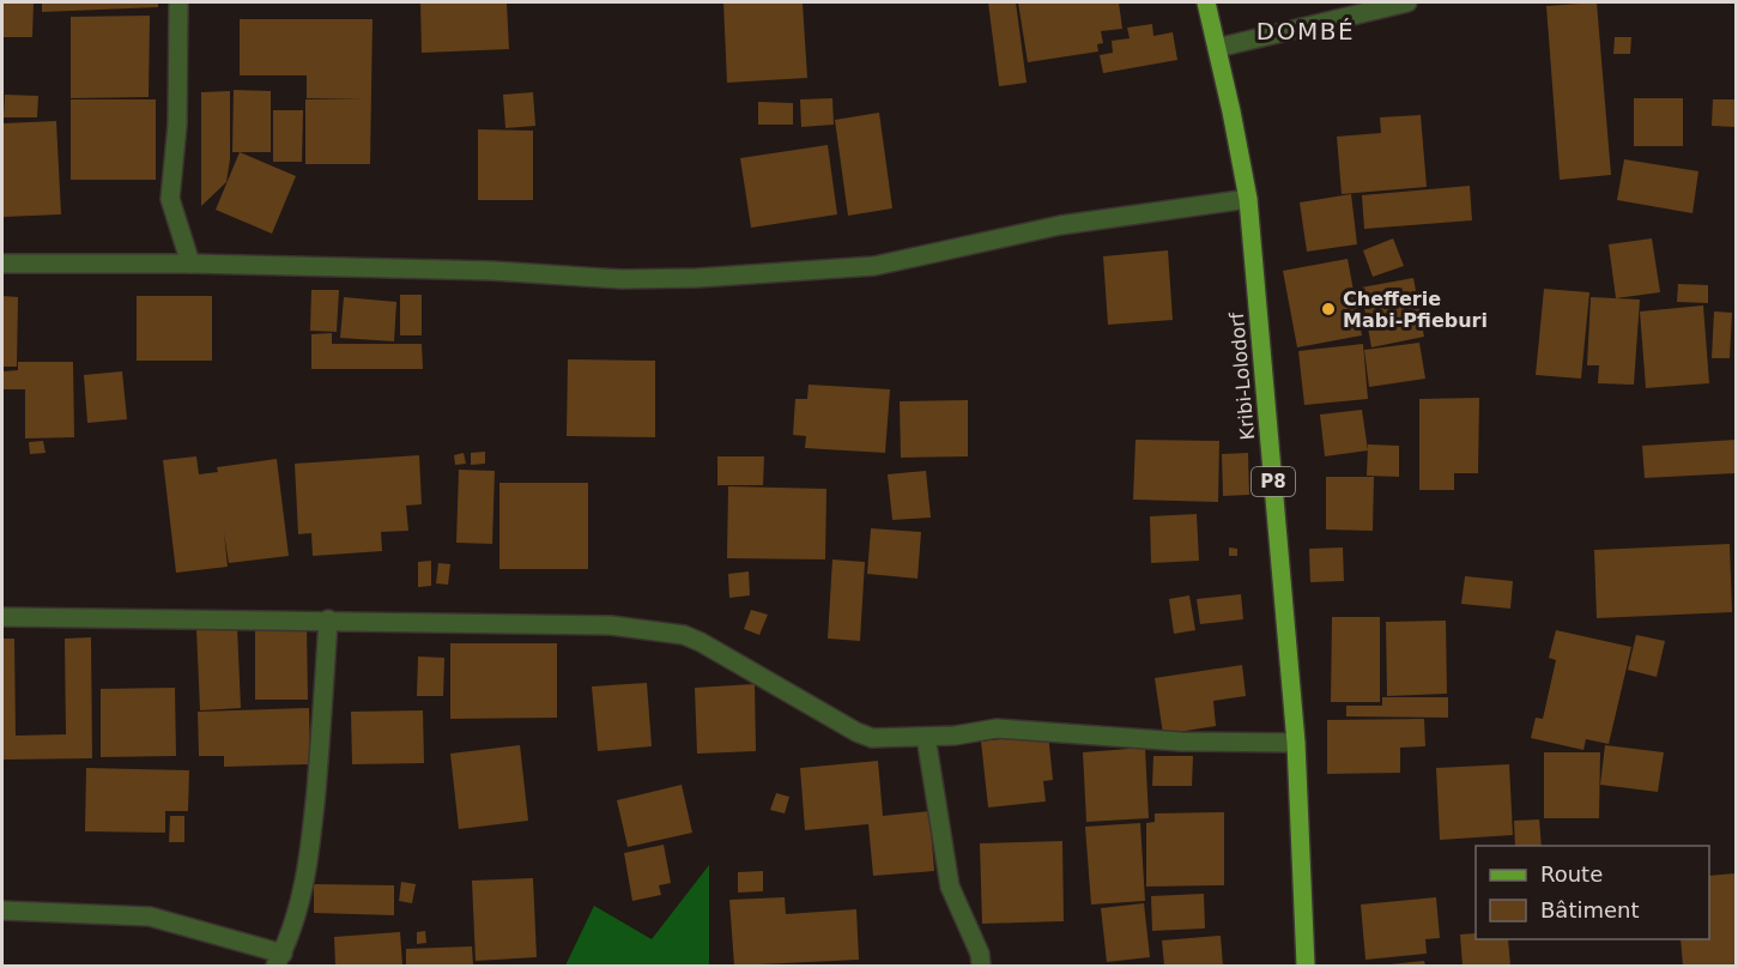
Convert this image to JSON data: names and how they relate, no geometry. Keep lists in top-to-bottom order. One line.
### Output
{"streets":{"main road":["Kribi-Lolodorf","P8"]},"districts":["DOMBÉ"],"places":["Chefferie Mabi-Pfieburi"],"legend":["Route","Bâtiment"]}
